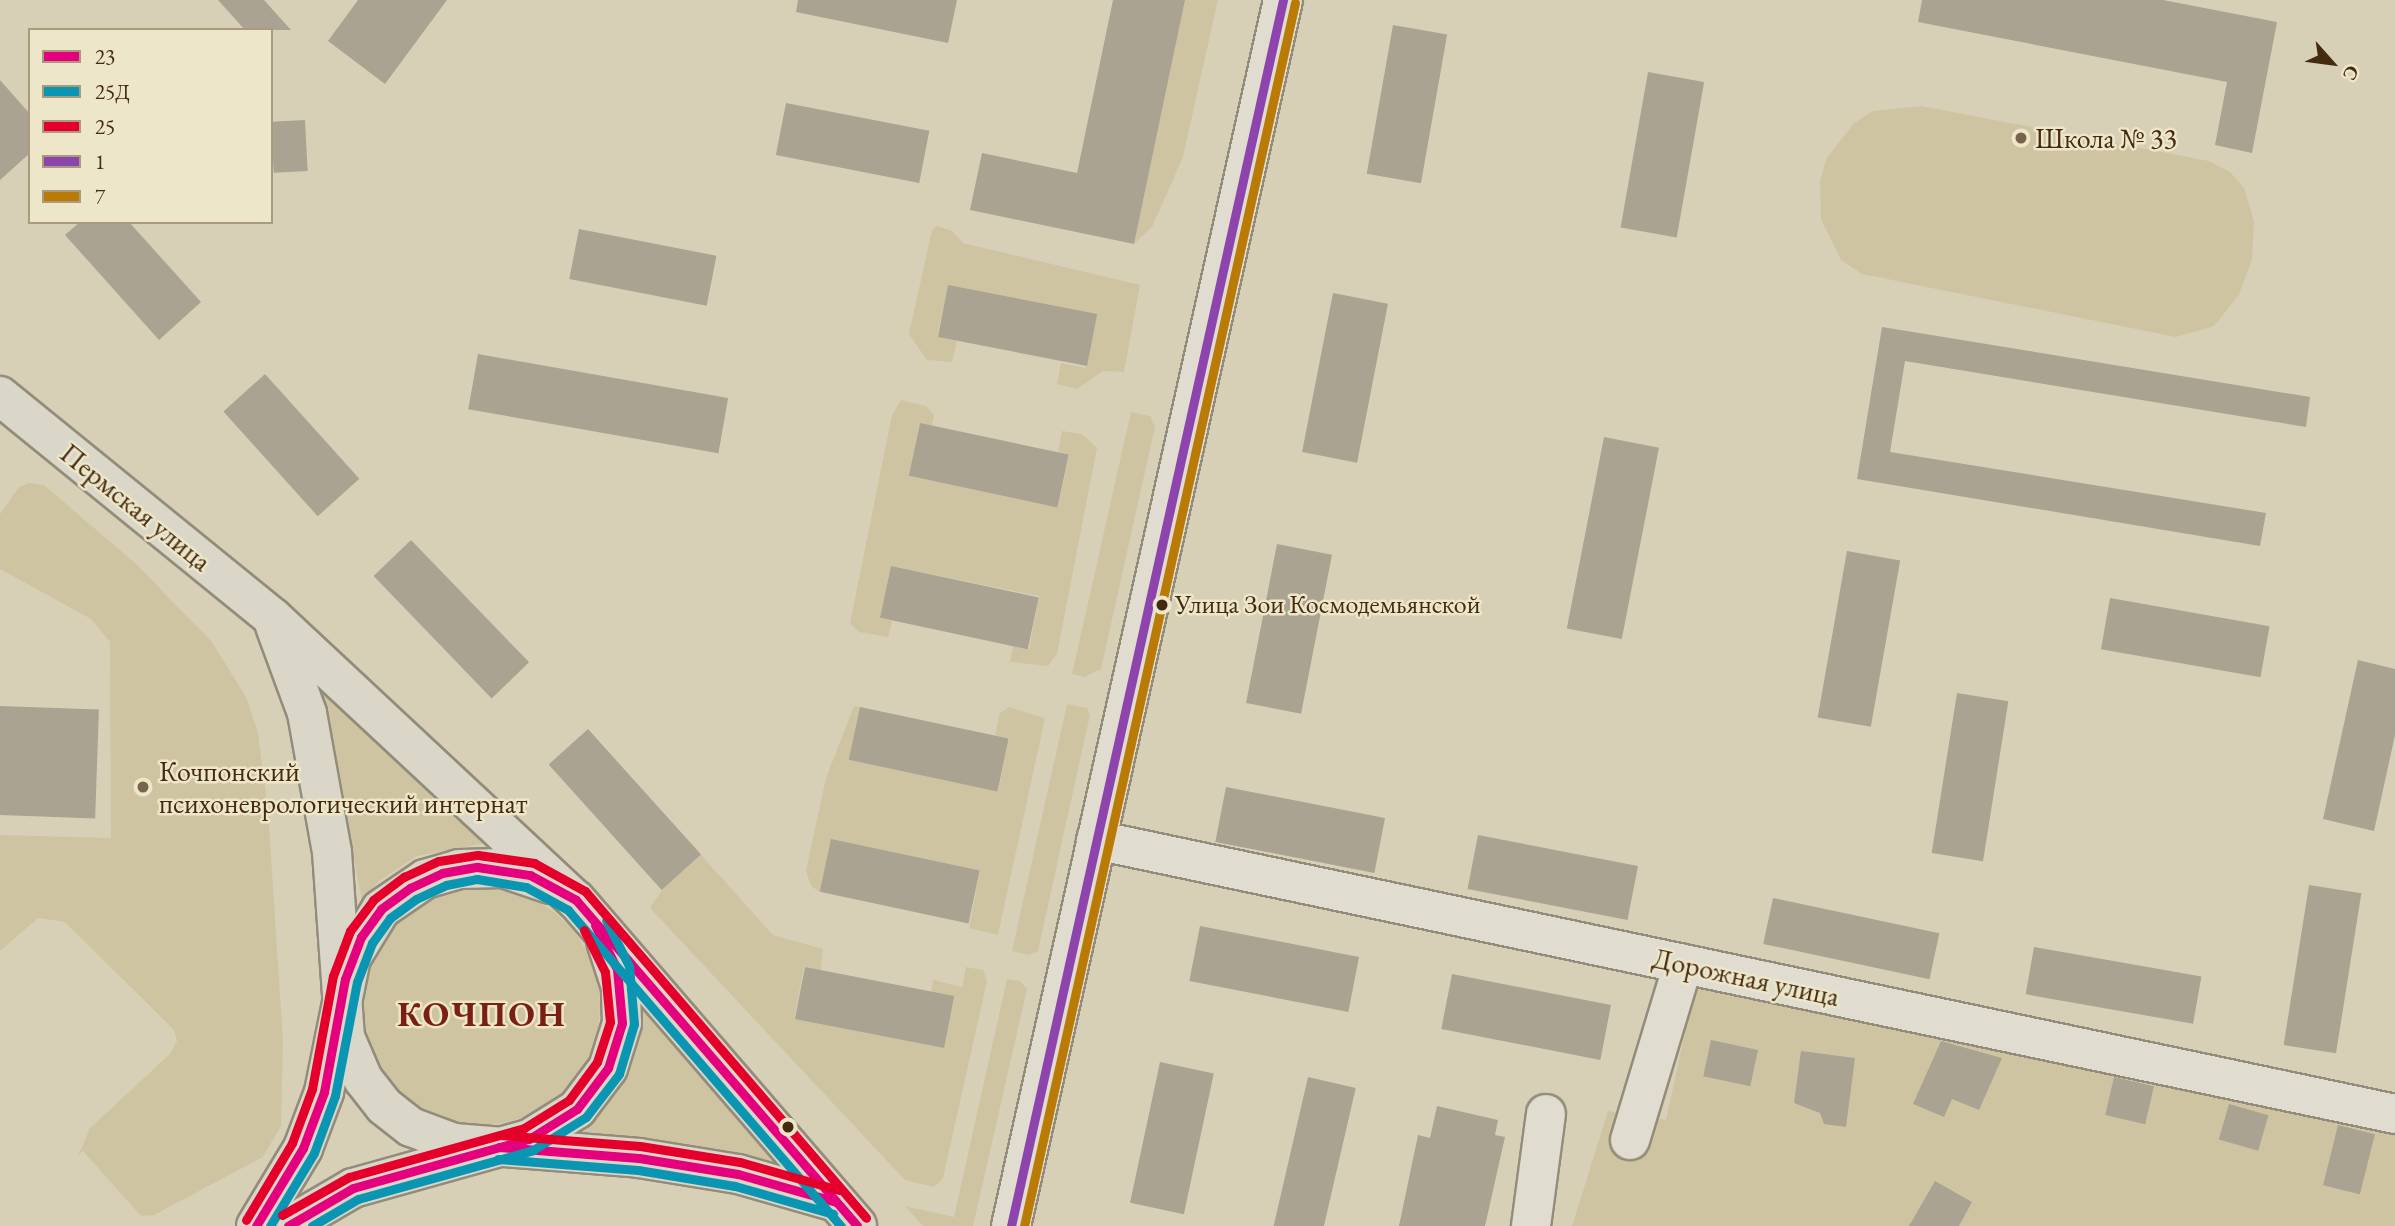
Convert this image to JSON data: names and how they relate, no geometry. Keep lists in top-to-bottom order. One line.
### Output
{"streets":{"main road":["Пермская улица"],"street":["Дорожная улица"]},"districts":["КОЧПОН"],"places":["Школа № 33","Улица Зои Космодемьянской","Кочпонский психоневрологический интернат"],"lines":["transit line 1","transit line 7","transit line 25","transit line 23","transit line 25Д"],"legend":["23","25Д","25","1","7"],"north":"bottom right"}
